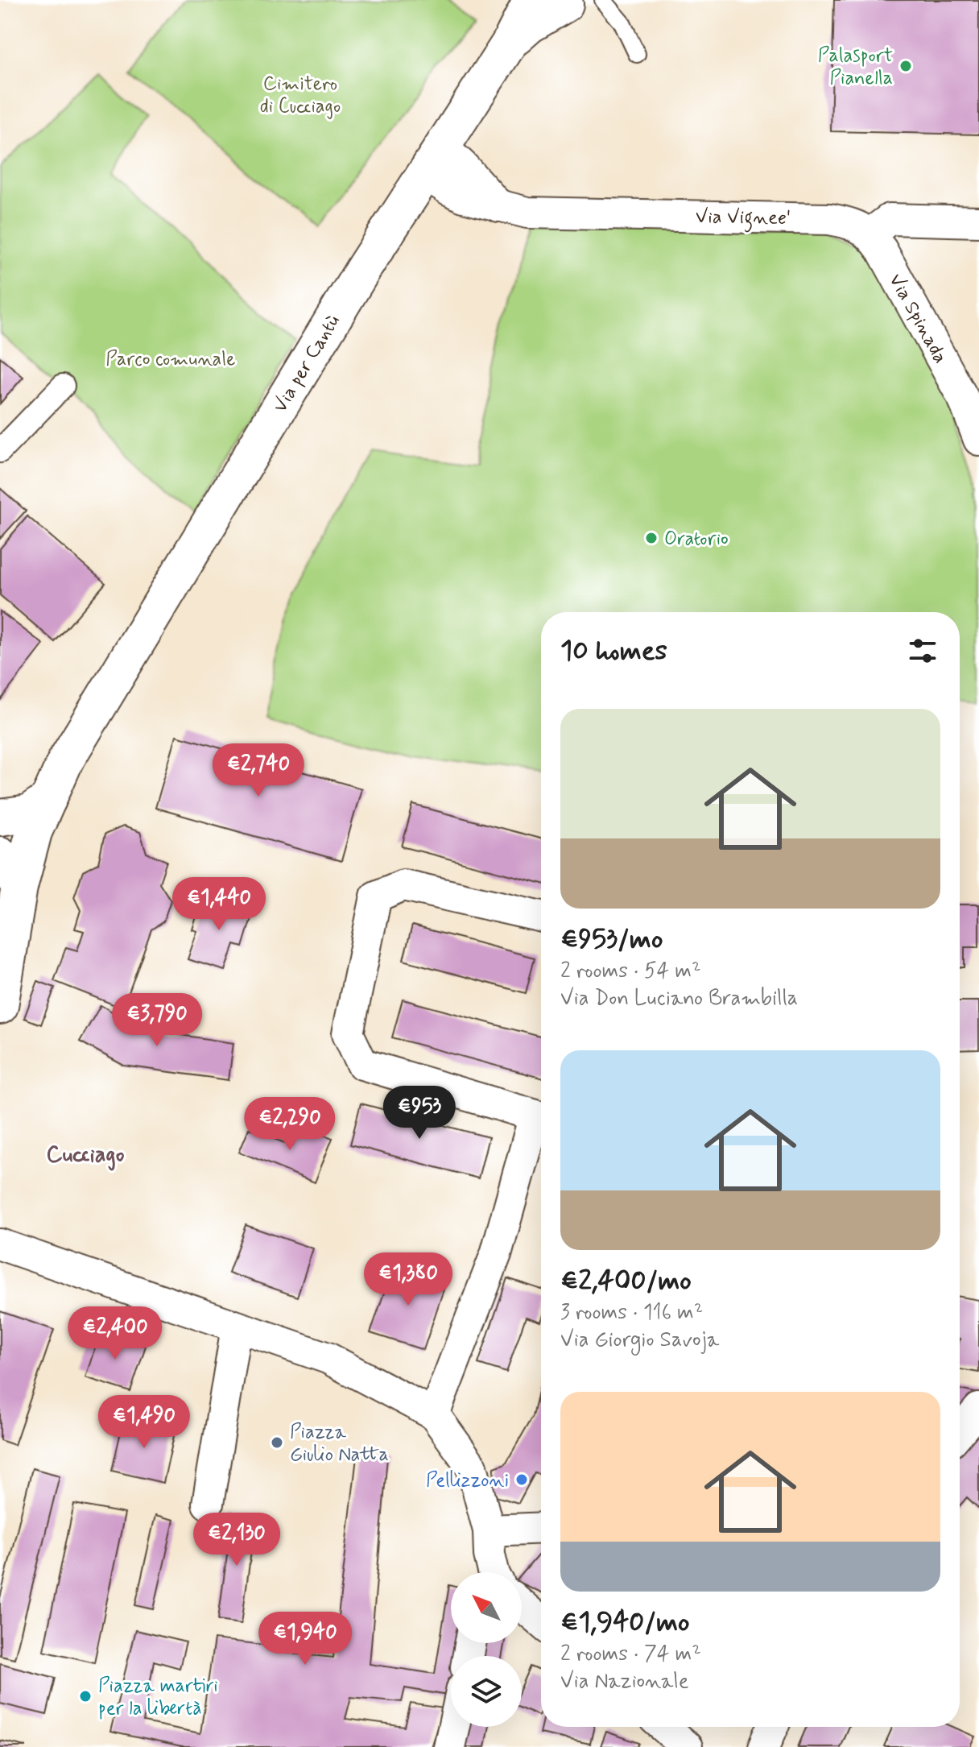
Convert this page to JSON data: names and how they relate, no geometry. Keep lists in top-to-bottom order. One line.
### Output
{"streets":{"main road":["Via per Cantù"],"street":["Via Vignee'","Via Spinada"]},"crossings":[["Via Vignee'","Via Spinada"],["Via Vignee'","Via per Cantù"]],"districts":["Cucciago"],"parks":["Cimitero di Cucciago","Parco comunale"],"places":["Palasport Pianella","Oratorio","Piazza Giulio Natta","Pellizzoni","Piazza martiri per la libertà"],"north":"top left","page":{"heading":"10 homes","list":[{"name":"€953/mo","note":"2 rooms · 54 m² · Via Don Luciano Brambilla"},{"name":"€2,400/mo","note":"3 rooms · 116 m² · Via Giorgio Savoja"},{"name":"€1,940/mo","note":"2 rooms · 74 m² · Via Nazionale"}],"price":["€2,740","€1,440","€3,790","€953","€2,290","€1,380","€2,400","€1,490","€2,130","€1,940"]}}
